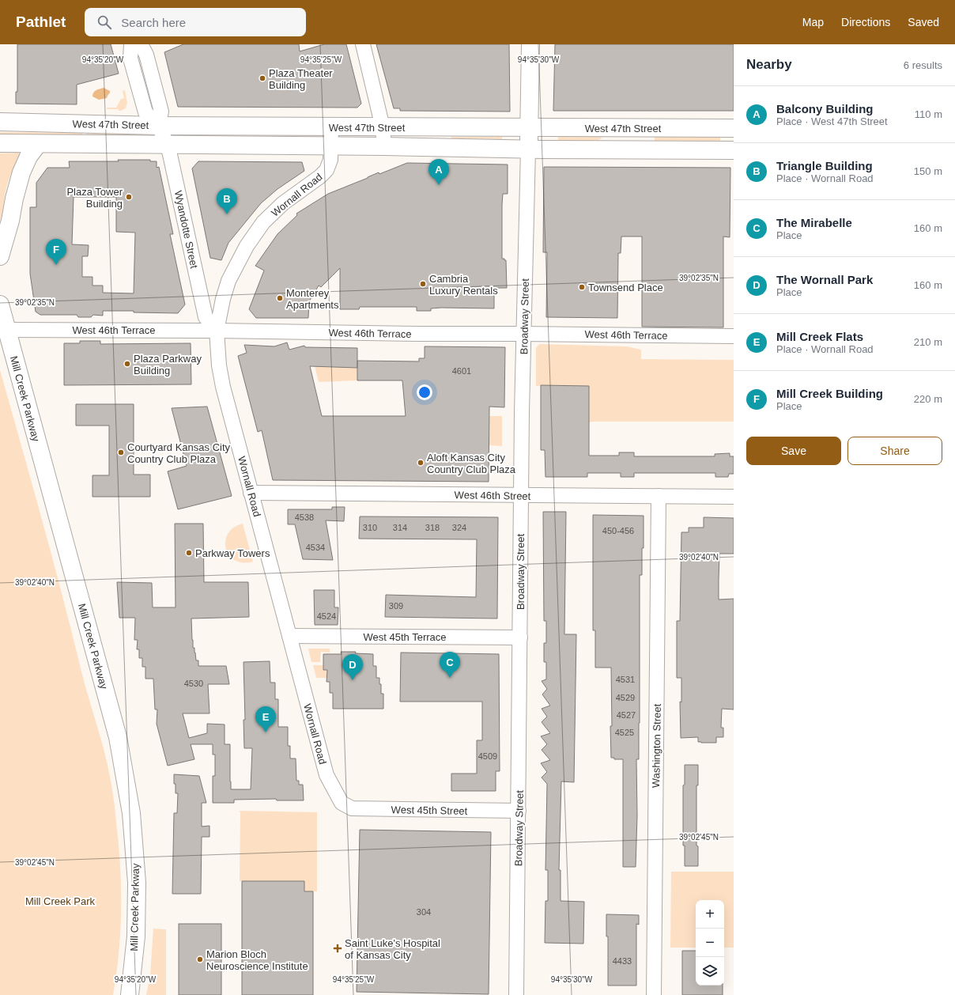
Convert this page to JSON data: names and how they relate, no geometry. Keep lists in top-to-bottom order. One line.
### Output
{"streets":{"main road":["West 47th Street","Mill Creek Parkway"],"street":["Wornall Road","Wyandotte Street","Broadway Street","West 46th Terrace","West 46th Street","West 45th Terrace","Washington Street","West 45th Street"]},"crossings":[["West 47th Street","Wornall Road"],["West 47th Street","Wyandotte Street"],["West 47th Street","Broadway Street"],["Wornall Road","Wyandotte Street"],["Wornall Road","West 46th Terrace"],["Wornall Road","West 46th Street"],["Wornall Road","West 45th Terrace"],["Wornall Road","West 45th Street"],["Wyandotte Street","West 46th Terrace"],["Broadway Street","West 46th Terrace"],["Broadway Street","West 46th Street"],["Broadway Street","West 45th Terrace"],["Broadway Street","West 45th Street"],["West 46th Terrace","Mill Creek Parkway"],["West 46th Street","Washington Street"]],"parks":["Mill Creek Park"],"places":{"other":["Plaza Theater Building","Plaza Tower Building","Cambria Luxury Rentals","Townsend Place","Monterey Apartments","Plaza Parkway Building","Courtyard Kansas City Country Club Plaza","Aloft Kansas City Country Club Plaza","Parkway Towers","Marion Bloch Neuroscience Institute"],"health":["Saint Luke's Hospital of Kansas City"]},"house_numbers":["4601","4538","310","314","318","324","450-456","4534","309","4524","4531","4530","4529","4527","4525","4509","304","4433"],"page":{"header":"Pathlet","search":"Search here","nav":["Map","Directions","Saved"],"heading":["Nearby","6 results"],"list":[{"mark":"A","name":"Balcony Building","note":"Place · West 47th Street","value":"110 m"},{"mark":"B","name":"Triangle Building","note":"Place · Wornall Road","value":"150 m"},{"mark":"C","name":"The Mirabelle","note":"Place","value":"160 m"},{"mark":"D","name":"The Wornall Park","note":"Place","value":"160 m"},{"mark":"E","name":"Mill Creek Flats","note":"Place · Wornall Road","value":"210 m"},{"mark":"F","name":"Mill Creek Building","note":"Place","value":"220 m"}],"pins":["A","B","F","C","D","E"],"buttons":["Save","Share"],"map_buttons":["+","−"]},"coordinates":["94°35'20\"W","94°35'25\"W","94°35'30\"W","39°02'35\"N","39°02'40\"N","39°02'45\"N"]}
